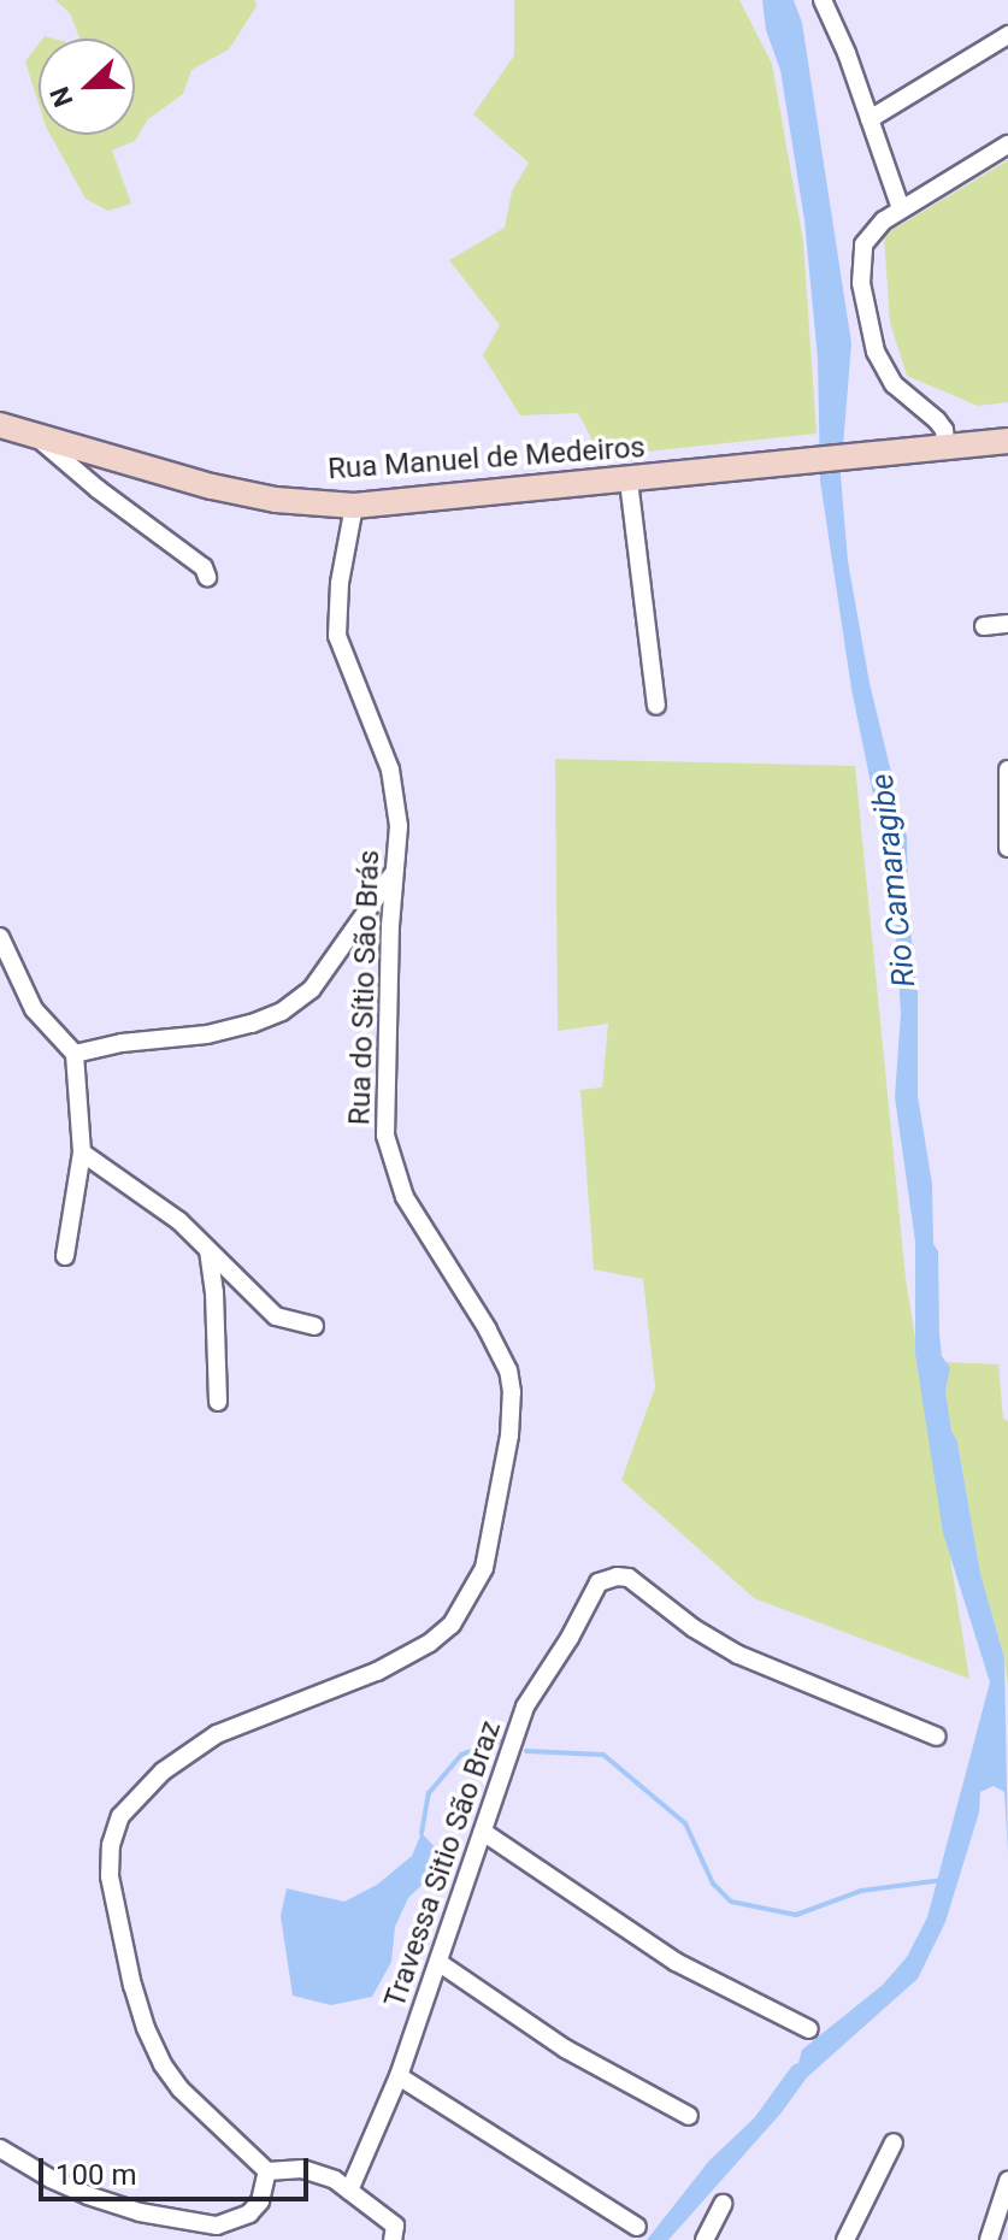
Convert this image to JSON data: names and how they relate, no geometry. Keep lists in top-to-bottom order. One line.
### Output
{"streets":{"main road":["Rua Manuel de Medeiros"],"street":["Rua do Sítio São Brás","Travessa Sitio São Braz"]},"crossings":[["Rua Manuel de Medeiros","Rua do Sítio São Brás"]],"water":["Rio Camaragibe"],"scale_bar":"100 m","north":"left"}
